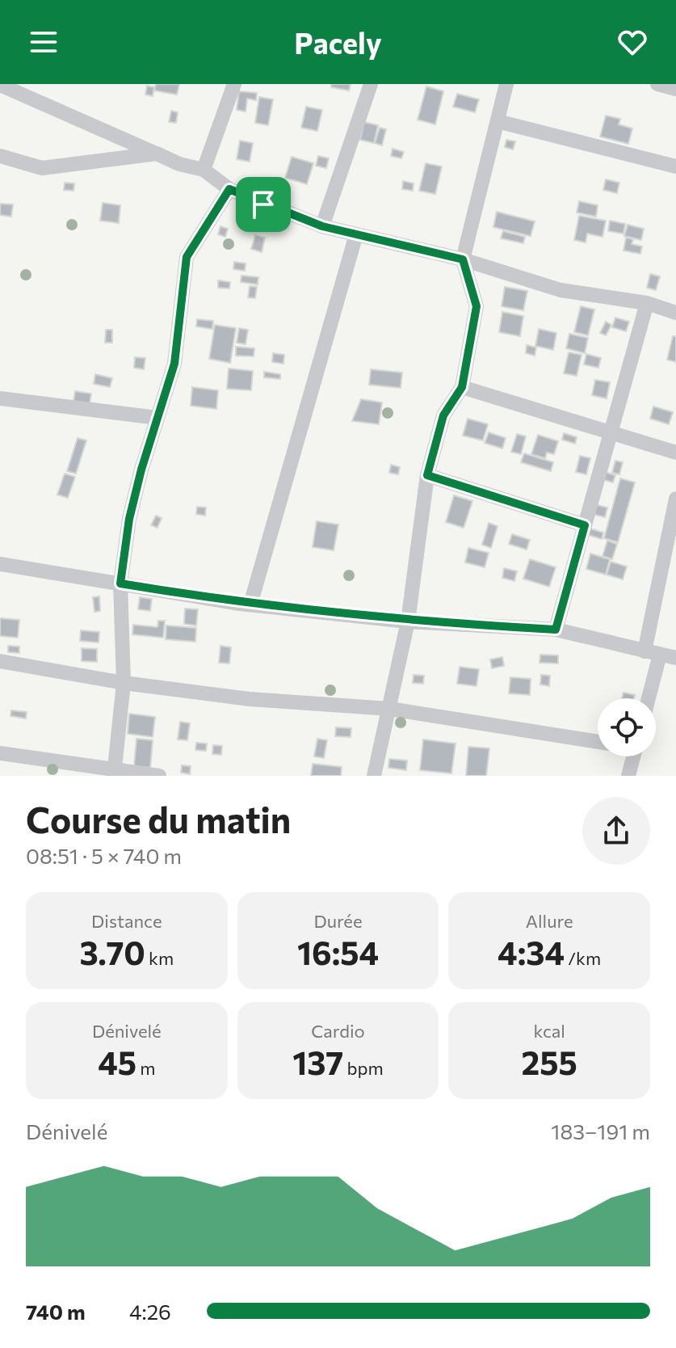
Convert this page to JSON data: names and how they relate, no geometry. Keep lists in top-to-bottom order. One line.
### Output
{"page":{"header":"Pacely","heading":["Course du matin","08:51 · 5 × 740 m"],"stats":[["Distance","3.70 km"],["Durée","16:54"],["Allure","4:34 /km"],["Dénivelé","45 m"],["Cardio","137 bpm"],["kcal","255"]],"chart":["Dénivelé","183–191 m"],"list":[{"name":"740 m","note":"4:26"}]}}
